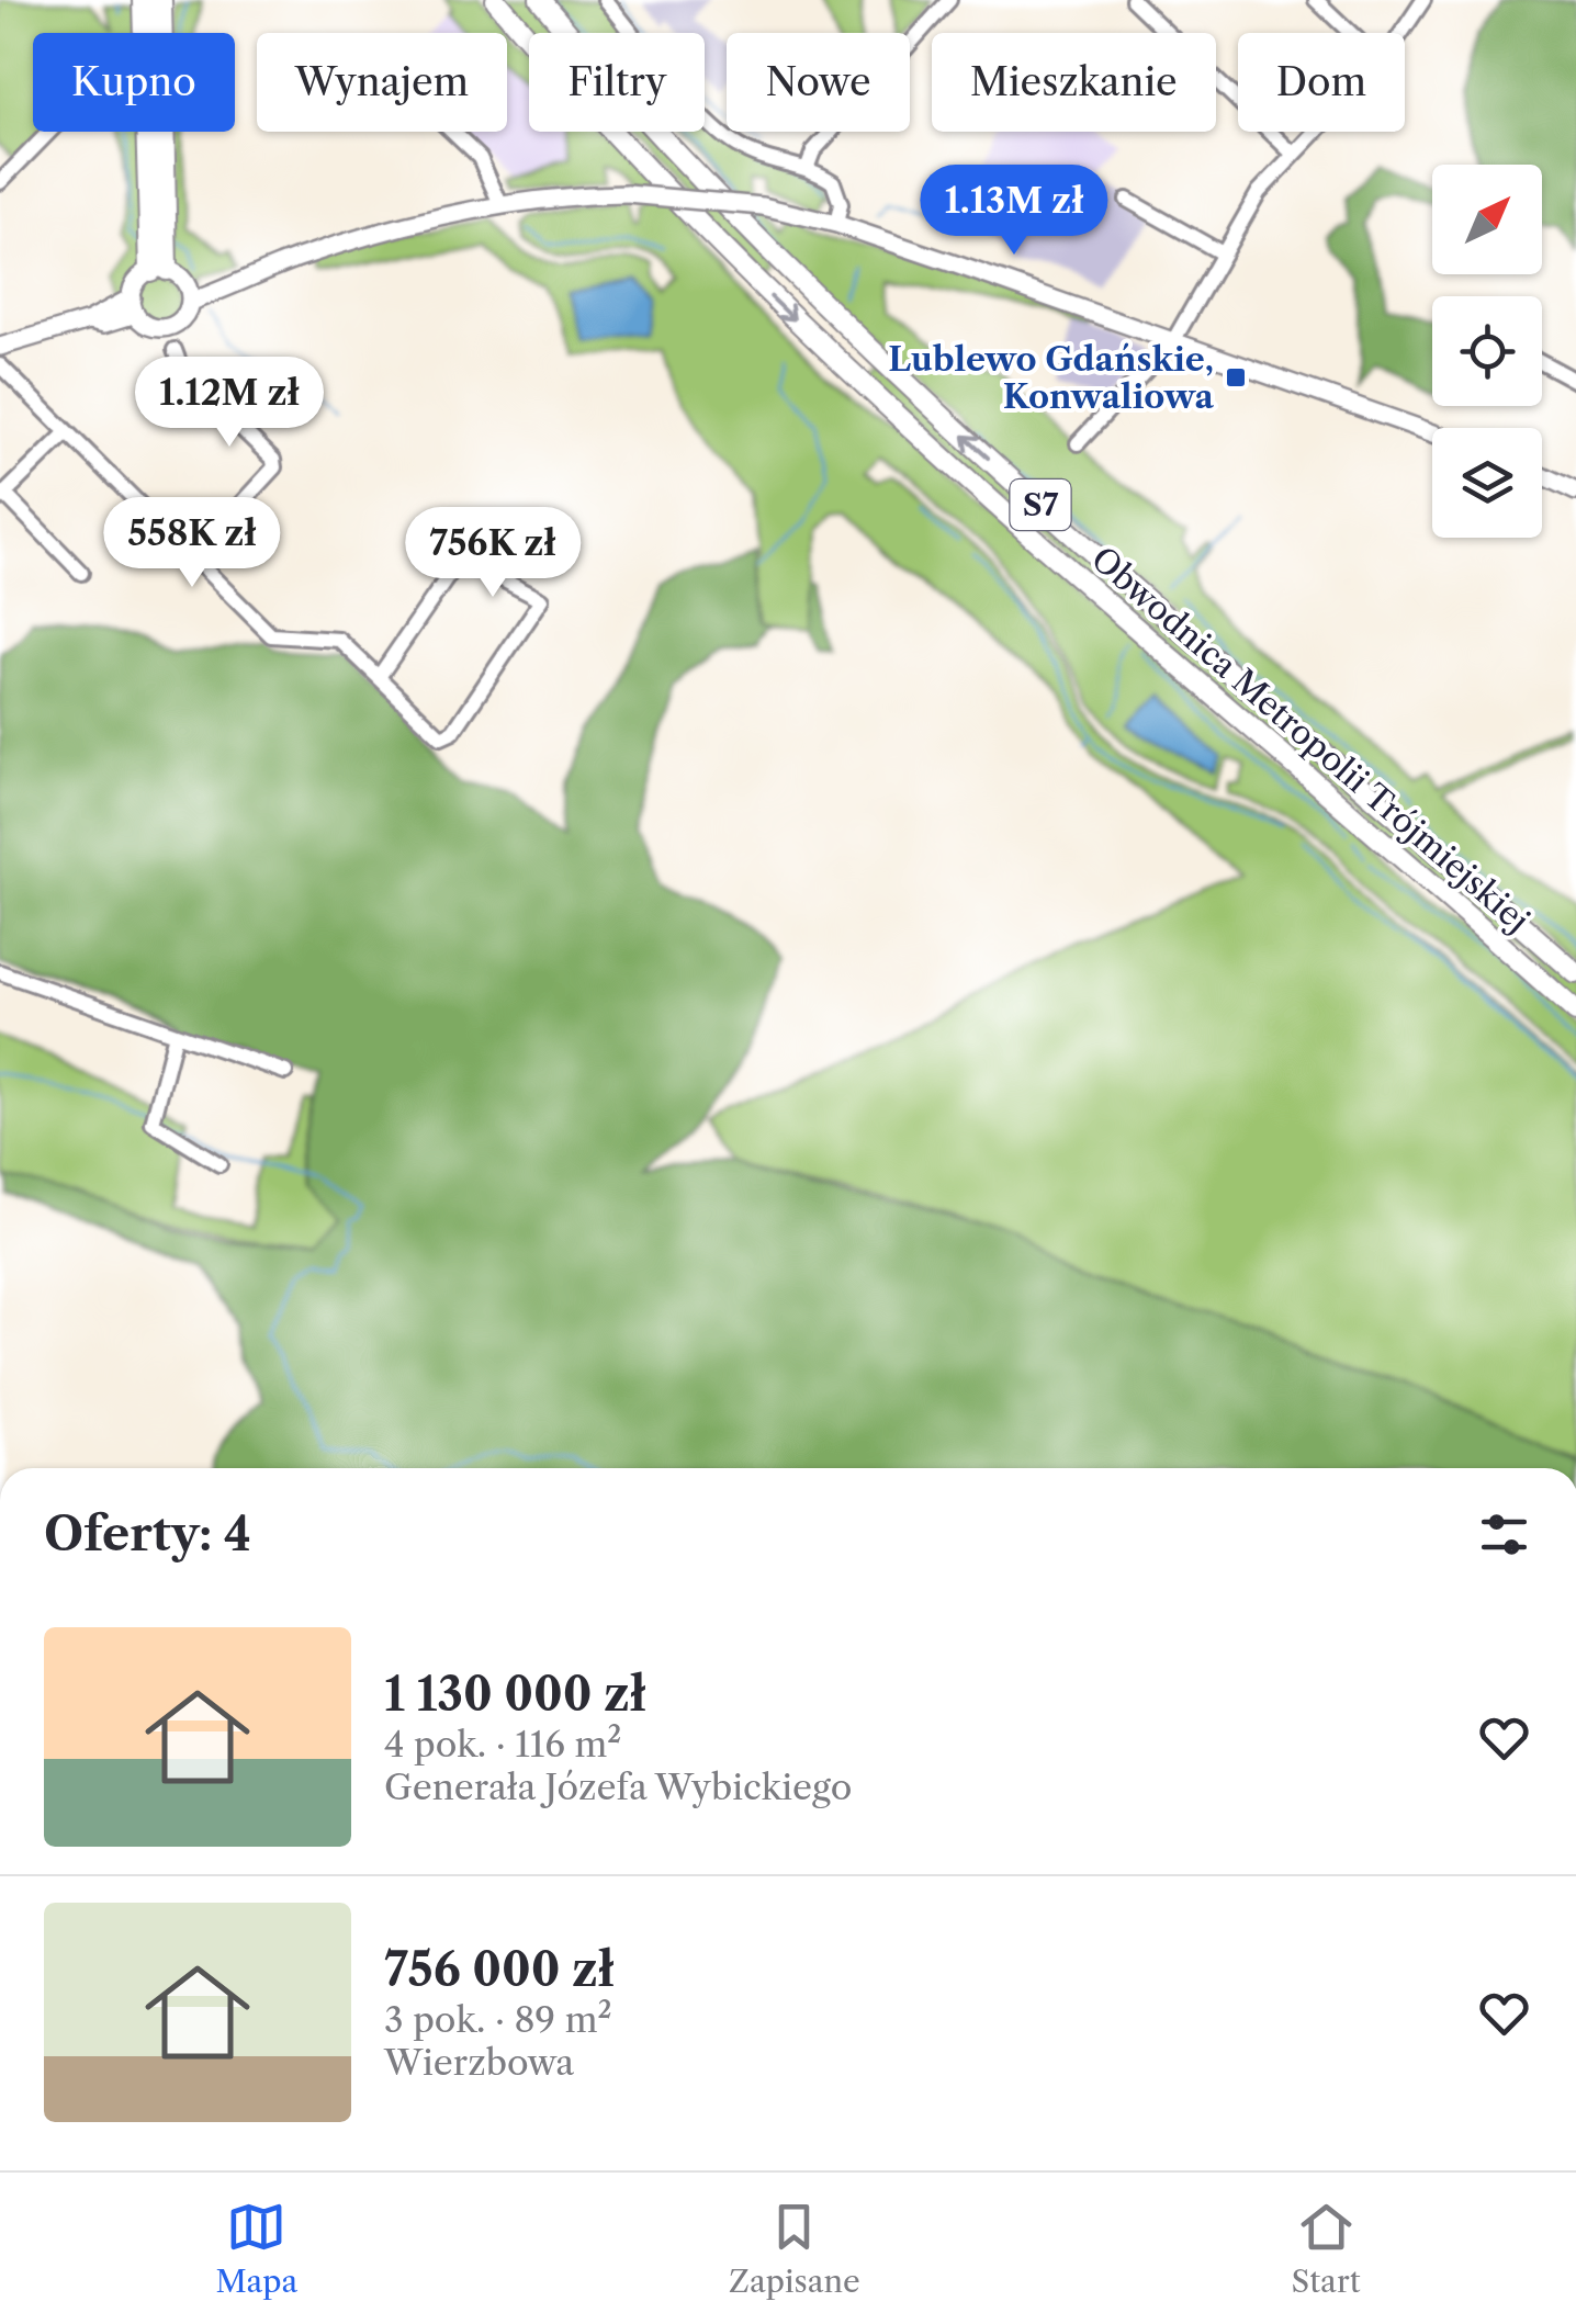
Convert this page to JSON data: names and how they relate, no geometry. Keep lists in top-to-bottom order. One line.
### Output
{"streets":{"highway":["S7","Obwodnica Metropolii Trójmiejskiej"]},"places":{"transit":["Lublewo Gdańskie, Konwaliowa"]},"north":"top right","page":{"chip":["Kupno","Wynajem","Filtry","Nowe","Mieszkanie","Dom"],"price":["1.13M zł","1.12M zł","558K zł","756K zł"],"heading":"Oferty: 4","list":[{"name":"1 130 000 zł","note":"4 pok. · 116 m² · Generała Józefa Wybickiego"},{"name":"756 000 zł","note":"3 pok. · 89 m² · Wierzbowa"}],"tabs":["Mapa","Zapisane","Start"]}}
